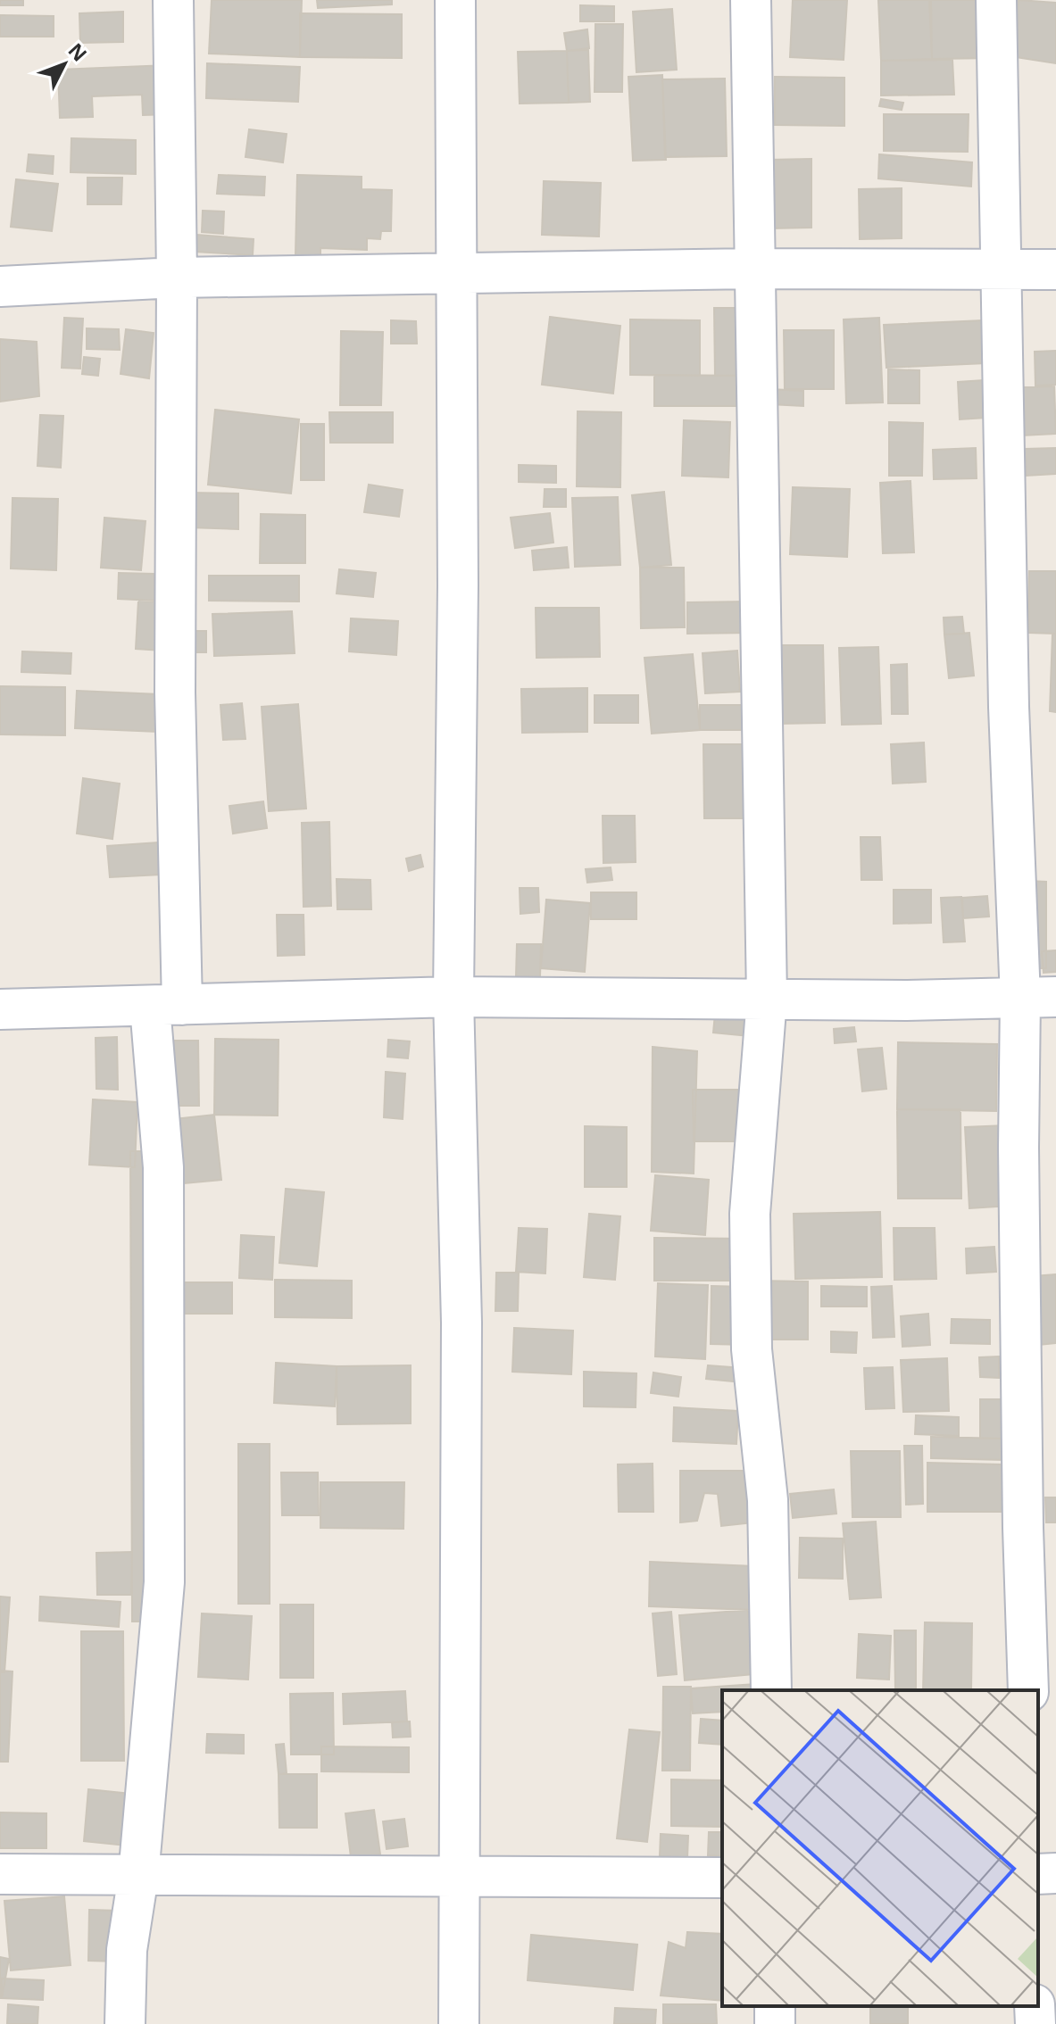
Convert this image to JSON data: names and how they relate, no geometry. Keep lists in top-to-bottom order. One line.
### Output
{"north":"top right"}
